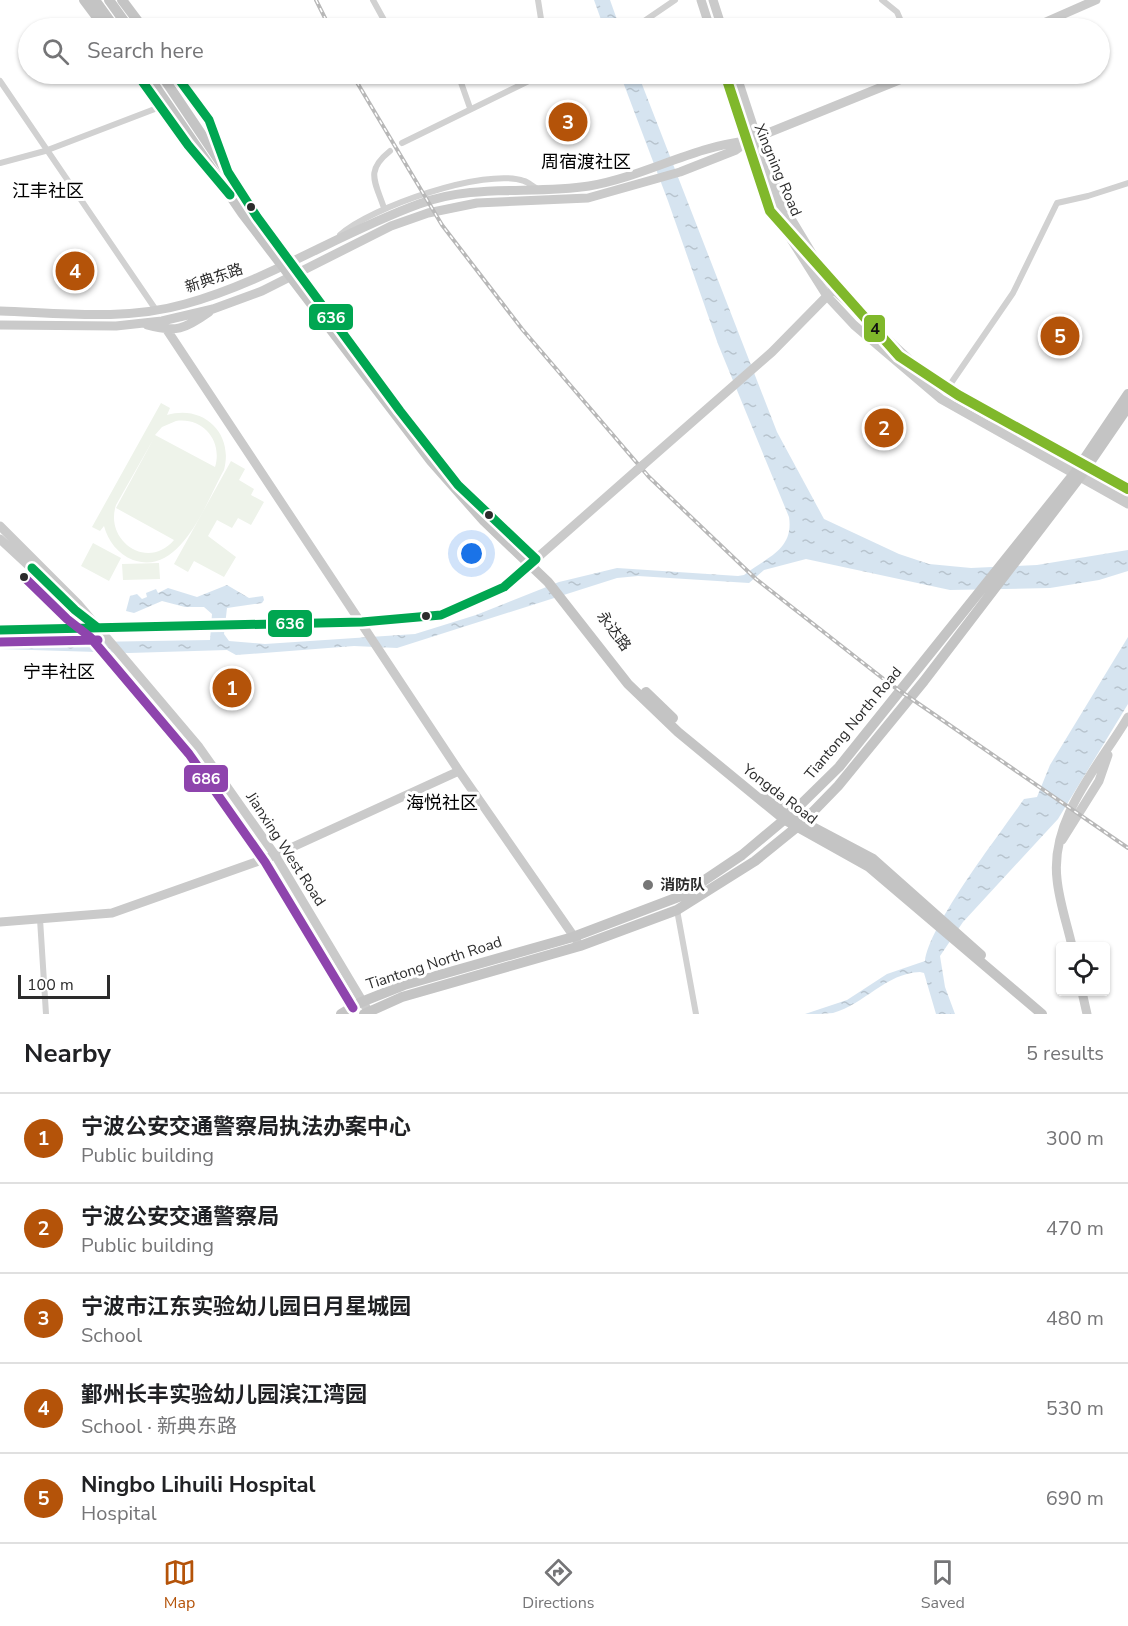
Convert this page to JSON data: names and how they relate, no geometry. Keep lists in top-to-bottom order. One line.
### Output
{"streets":{"main road":["Xingning Road","新典东路","永达路","Tiantong North Road","Yongda Road","Jianxing West Road"]},"crossings":[["Xingning Road","新典东路"],["Xingning Road","Tiantong North Road"],["新典东路","永达路"],["永达路","Tiantong North Road"],["永达路","Yongda Road"],["Tiantong North Road","Yongda Road"],["Tiantong North Road","Jianxing West Road"]],"districts":["周宿渡社区","江丰社区","宁丰社区","海悦社区"],"places":["消防队"],"lines":["transit line 4","transit line 636","transit line 686"],"scale_bar":"100 m","page":{"search":"Search here","pins":["3","4","5","2","1"],"scale":"100 m","heading":["Nearby","5 results"],"list":[{"mark":"1","name":"宁波公安交通警察局执法办案中心","note":"Public building","value":"300 m"},{"mark":"2","name":"宁波公安交通警察局","note":"Public building","value":"470 m"},{"mark":"3","name":"宁波市江东实验幼儿园日月星城园","note":"School","value":"480 m"},{"mark":"4","name":"鄞州长丰实验幼儿园滨江湾园","note":"School · 新典东路","value":"530 m"},{"mark":"5","name":"Ningbo Lihuili Hospital","note":"Hospital","value":"690 m"}],"nav":["Map","Directions","Saved"]}}
